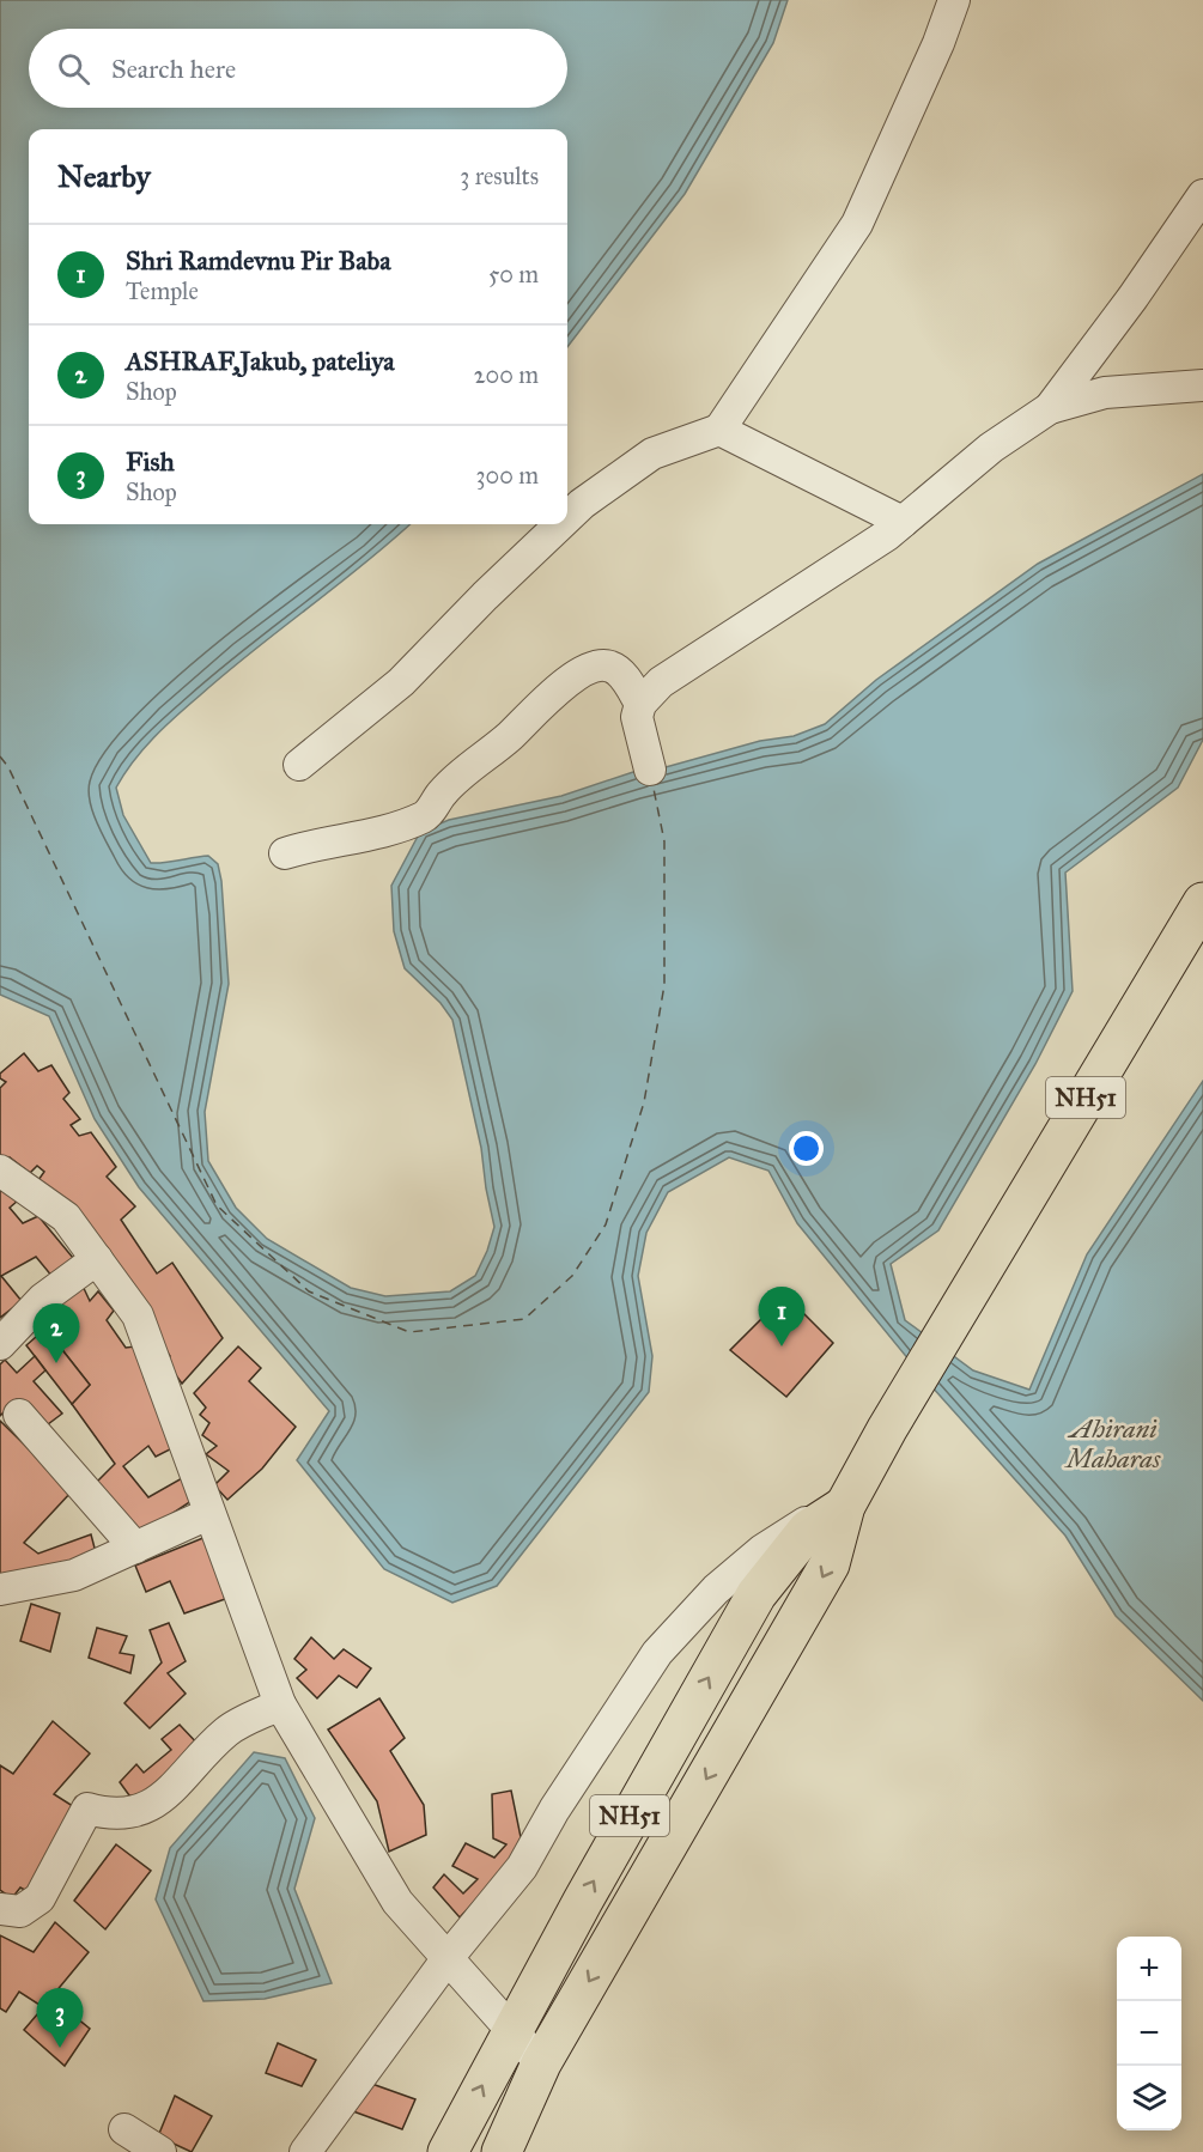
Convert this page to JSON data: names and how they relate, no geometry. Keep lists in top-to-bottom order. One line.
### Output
{"streets":{"highway":["NH51"]},"water":["Ahirani Maharas"],"page":{"search":"Search here","heading":["Nearby","3 results"],"list":[{"mark":"1","name":"Shri Ramdevnu Pir Baba","note":"Temple","value":"50 m"},{"mark":"2","name":"ASHRAF,Jakub, pateliya","note":"Shop","value":"200 m"},{"mark":"3","name":"Fish","note":"Shop","value":"300 m"}],"pins":["1","2","3"],"map_buttons":["+","−"]}}
